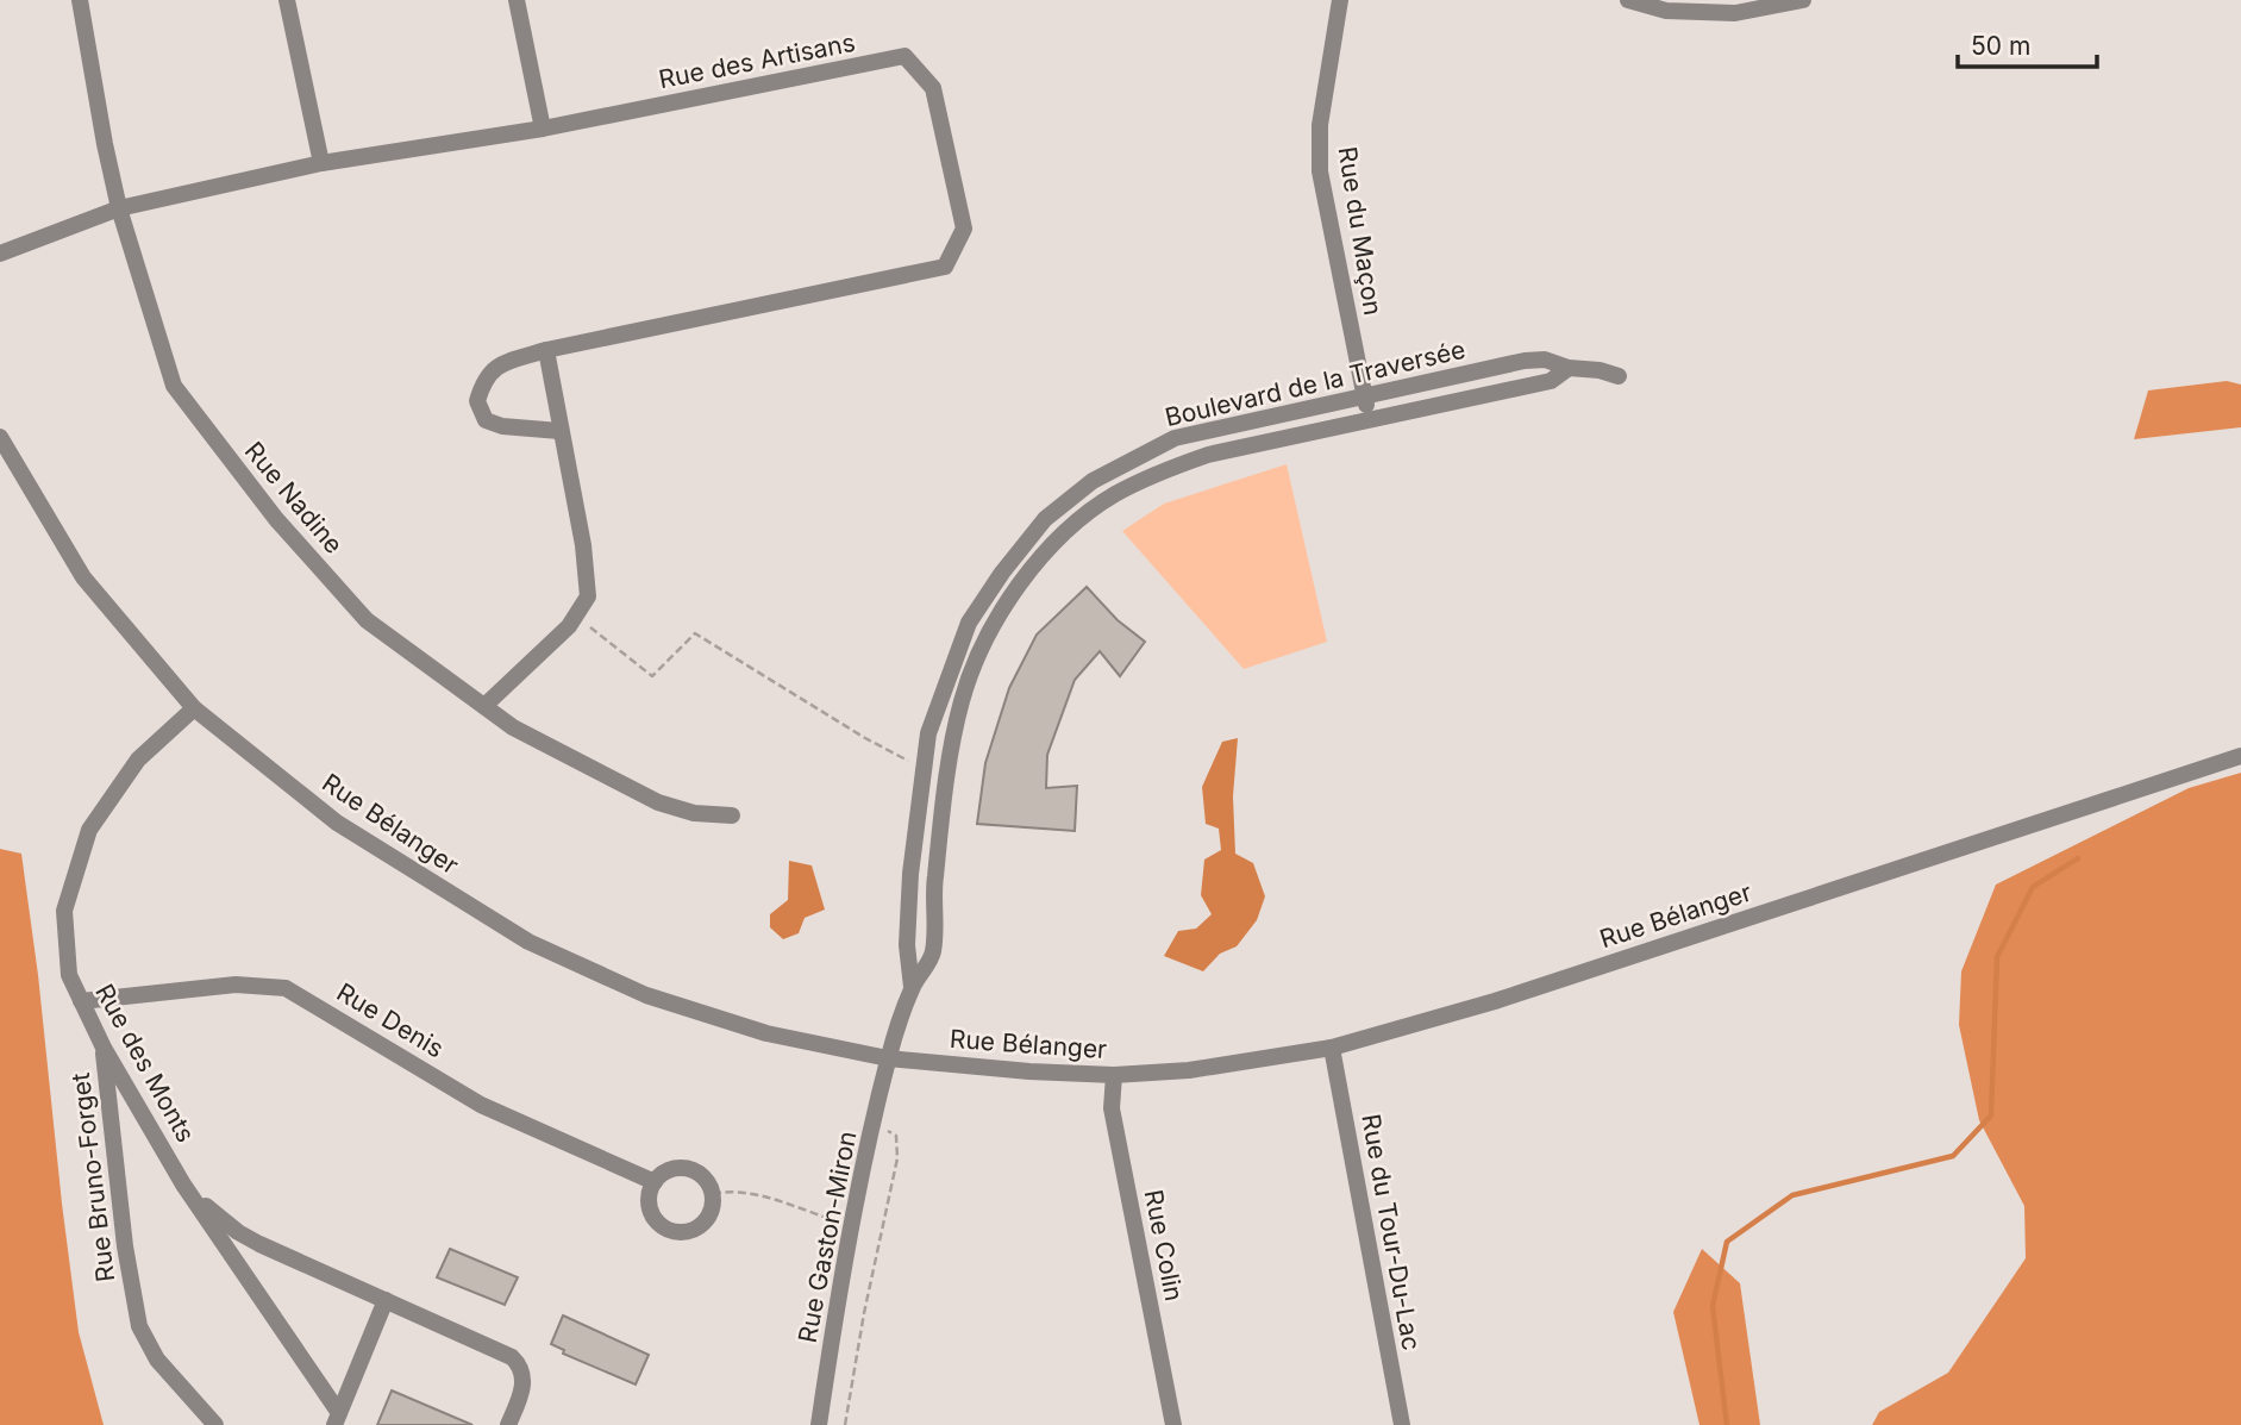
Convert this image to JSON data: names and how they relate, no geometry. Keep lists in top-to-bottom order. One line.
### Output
{"streets":{"street":["Rue des Artisans","Rue du Maçon","Boulevard de la Traversée","Rue Nadine","Rue Bélanger","Rue Denis","Rue des Monts","Rue Bruno-Forget","Rue du Tour-Du-Lac","Rue Gaston-Miron","Rue Colin"]},"crossings":[["Rue des Artisans","Rue Nadine"],["Rue du Maçon","Boulevard de la Traversée"],["Boulevard de la Traversée","Rue Bélanger"],["Boulevard de la Traversée","Rue Gaston-Miron"],["Rue Bélanger","Rue des Monts"],["Rue Bélanger","Rue du Tour-Du-Lac"],["Rue Bélanger","Rue Gaston-Miron"],["Rue Bélanger","Rue Colin"],["Rue Denis","Rue des Monts"],["Rue des Monts","Rue Bruno-Forget"]],"scale_bar":"50 m"}
